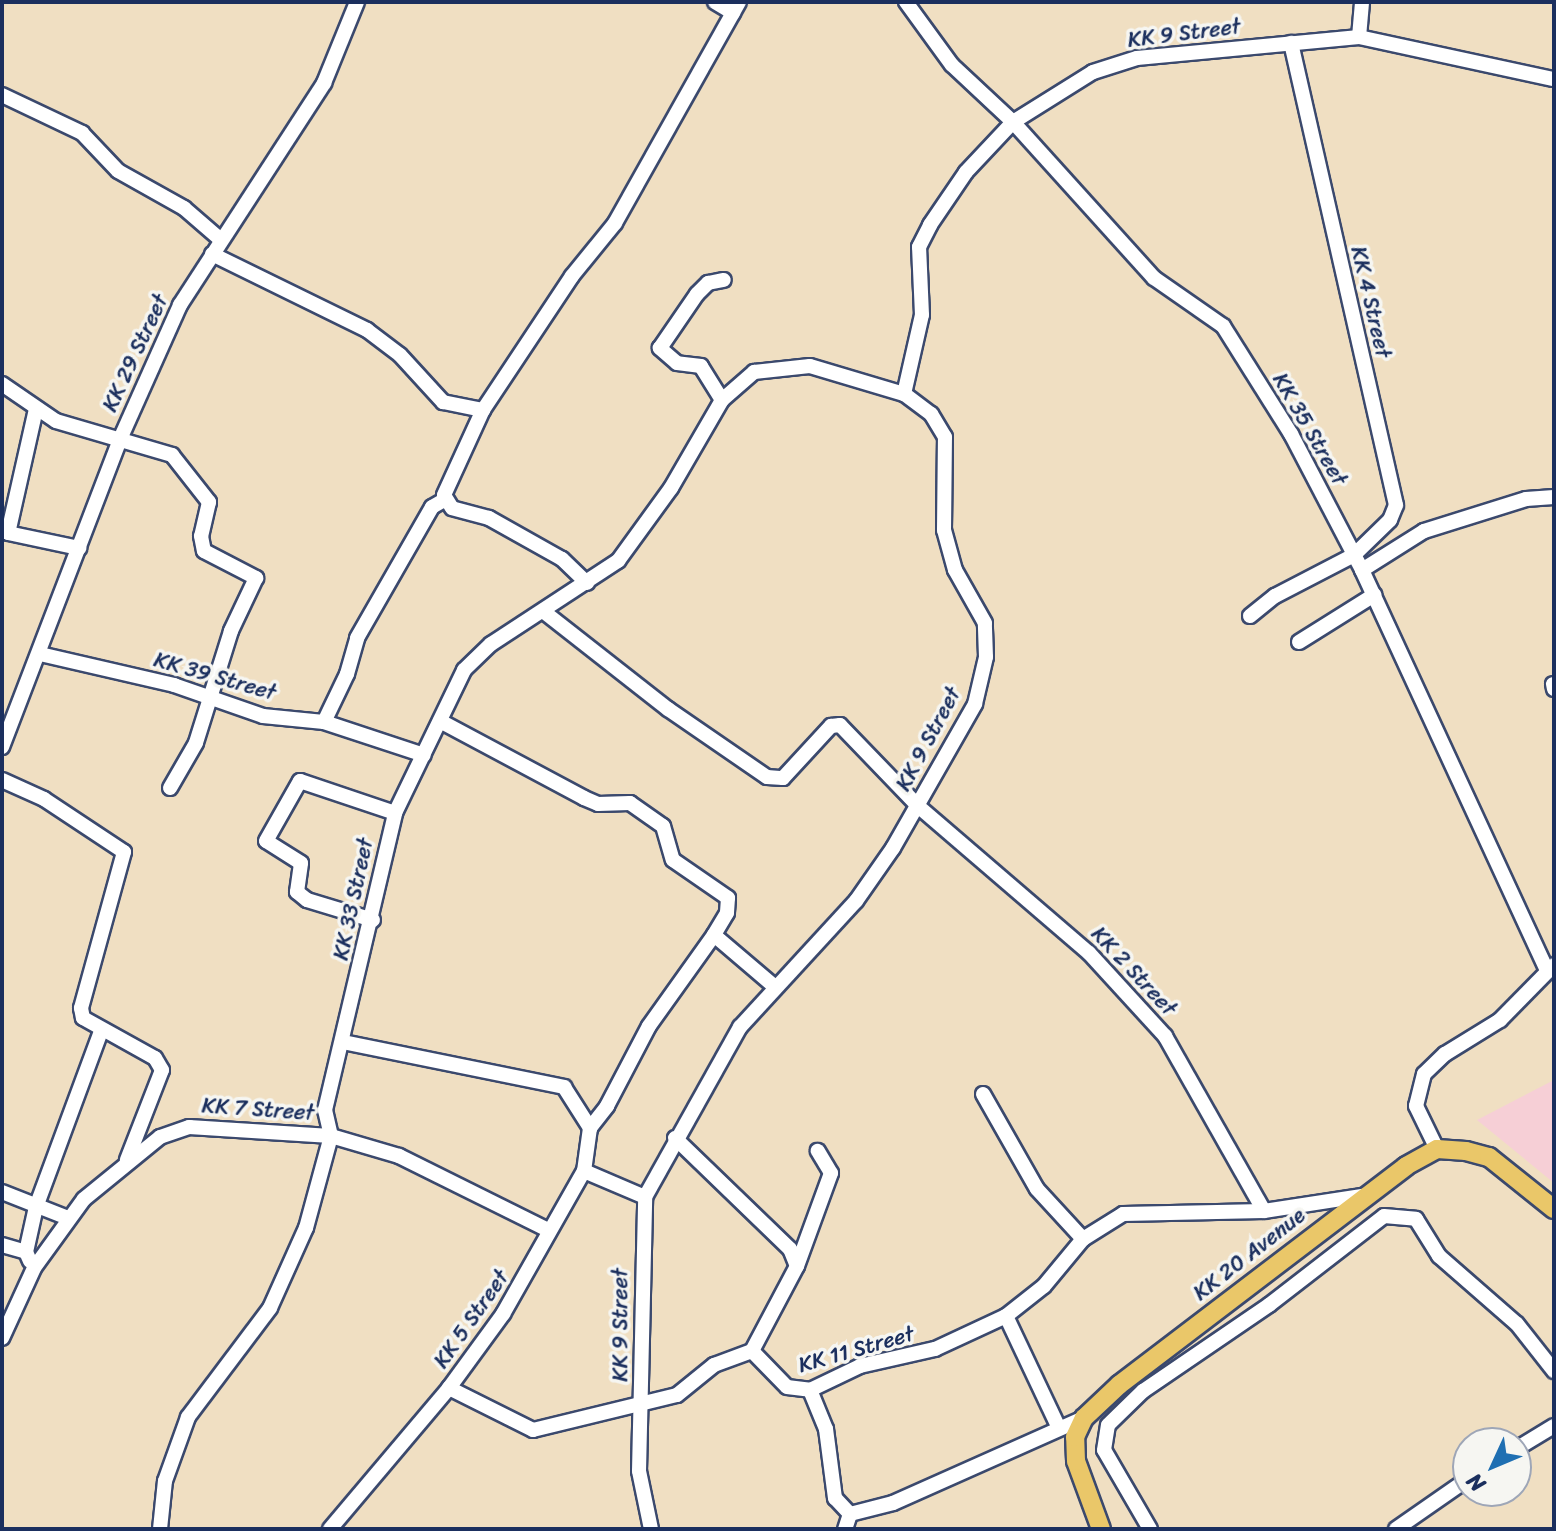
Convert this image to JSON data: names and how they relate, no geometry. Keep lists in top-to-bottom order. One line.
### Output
{"streets":{"main road":["KK 20 Avenue"],"street":["KK 9 Street","KK 4 Street","KK 29 Street","KK 35 Street","KK 39 Street","KK 33 Street","KK 2 Street","KK 7 Street","KK 5 Street","KK 11 Street"]},"crossings":[["KK 9 Street","KK 4 Street"],["KK 9 Street","KK 35 Street"],["KK 9 Street","KK 33 Street"],["KK 9 Street","KK 2 Street"],["KK 4 Street","KK 35 Street"],["KK 29 Street","KK 39 Street"],["KK 39 Street","KK 33 Street"],["KK 33 Street","KK 2 Street"],["KK 33 Street","KK 7 Street"],["KK 2 Street","KK 11 Street"],["KK 7 Street","KK 5 Street"],["KK 20 Avenue","KK 11 Street"]],"north":"bottom left"}
